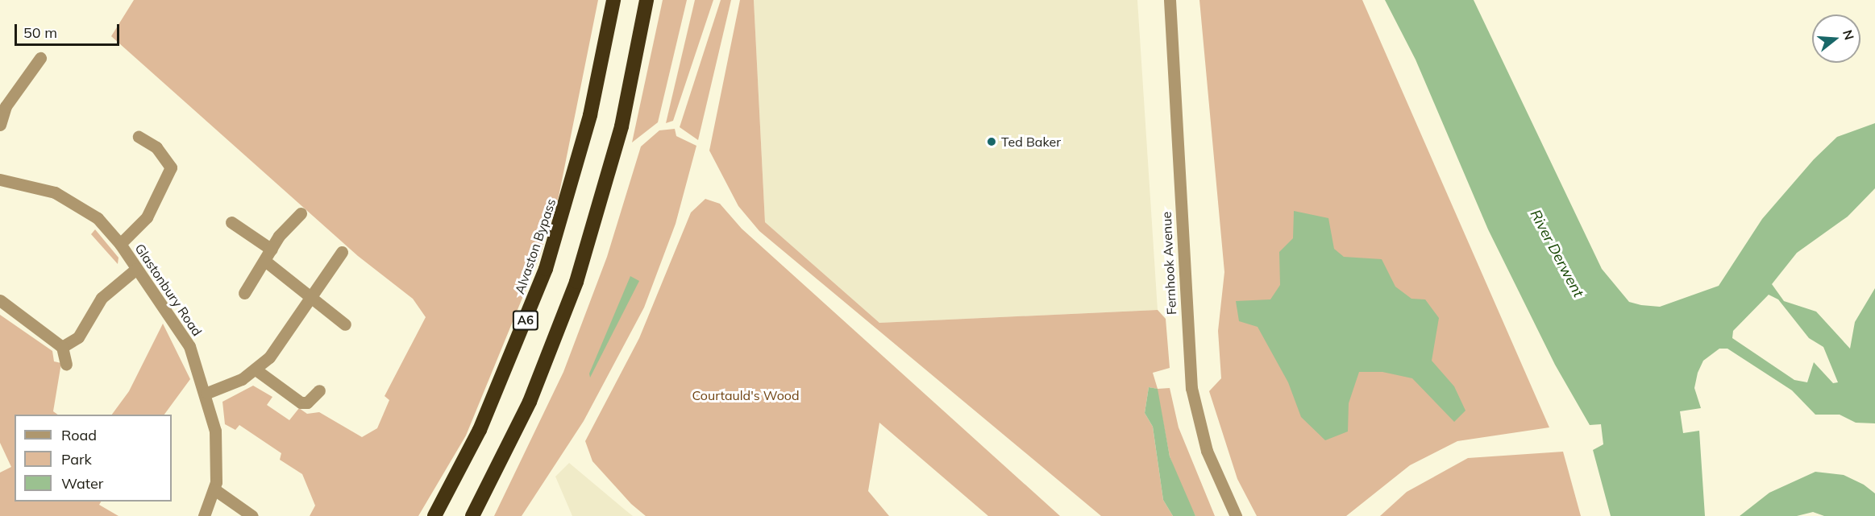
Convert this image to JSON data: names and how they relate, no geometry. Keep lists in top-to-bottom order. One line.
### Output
{"streets":{"highway":["Alvaston Bypass","A6"],"street":["Fernhook Avenue","Glastonbury Road"]},"water":["River Derwent"],"parks":["Courtauld's Wood"],"places":["Ted Baker"],"legend":["Road","Park","Water"],"scale_bar":"50 m","north":"right"}
